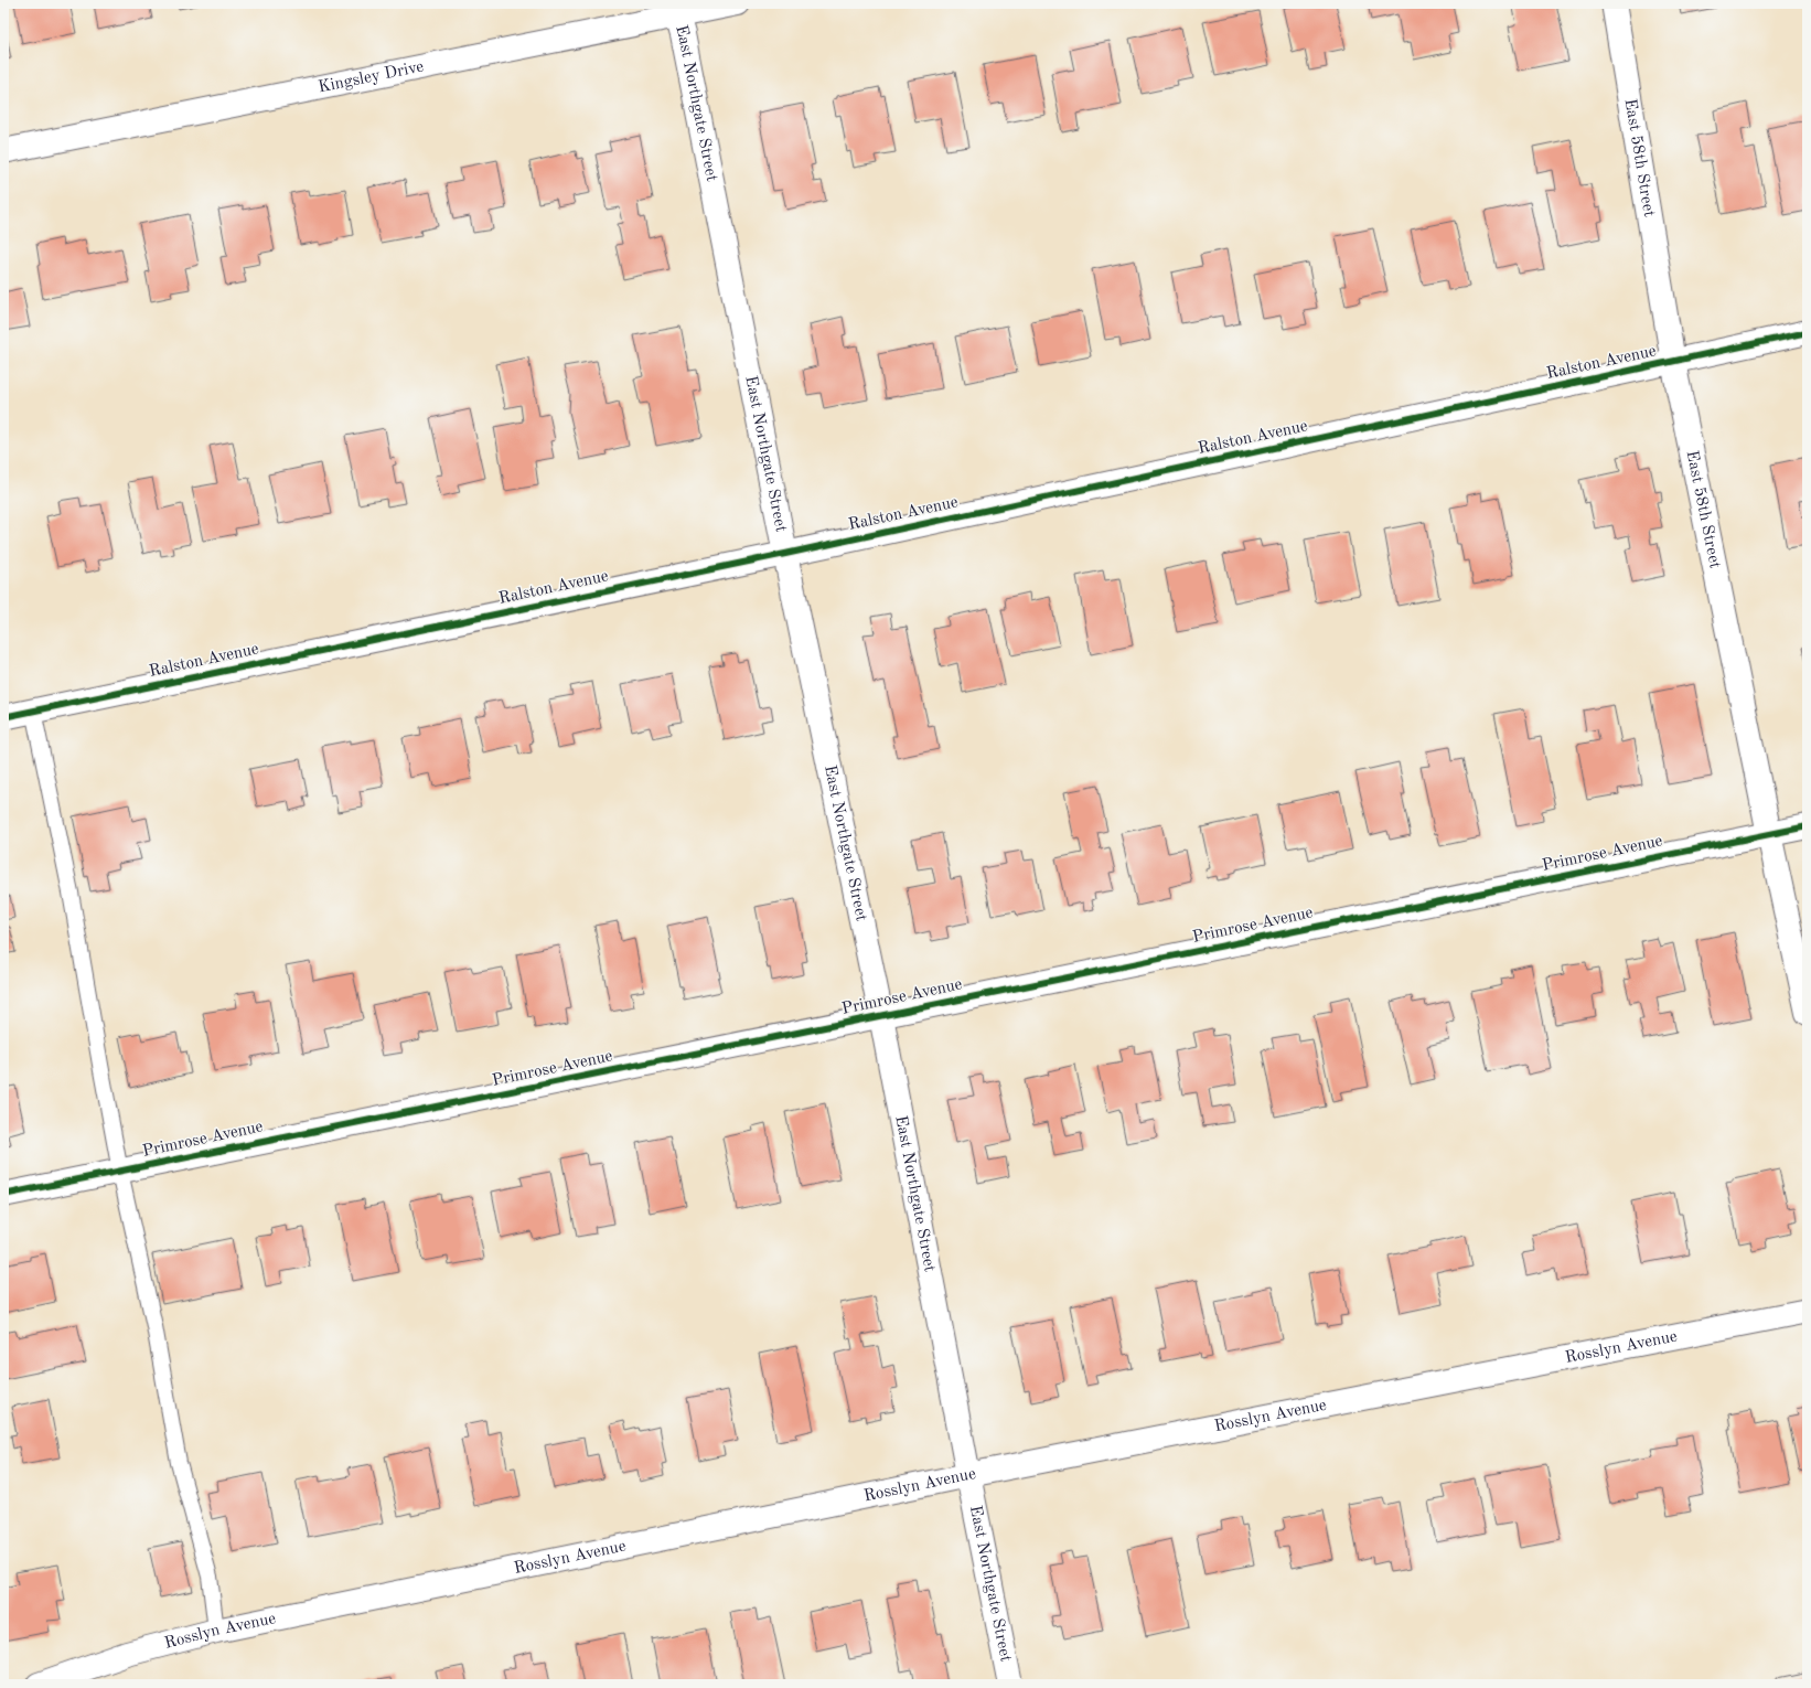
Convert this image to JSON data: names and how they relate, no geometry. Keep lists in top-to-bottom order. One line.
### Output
{"streets":{"street":["Kingsley Drive","East Northgate Street","East 58th Street","Ralston Avenue","Primrose Avenue","Rosslyn Avenue"]},"crossings":[["Kingsley Drive","East Northgate Street"],["East Northgate Street","Ralston Avenue"],["East Northgate Street","Primrose Avenue"],["East Northgate Street","Rosslyn Avenue"],["East 58th Street","Ralston Avenue"],["East 58th Street","Primrose Avenue"]]}
